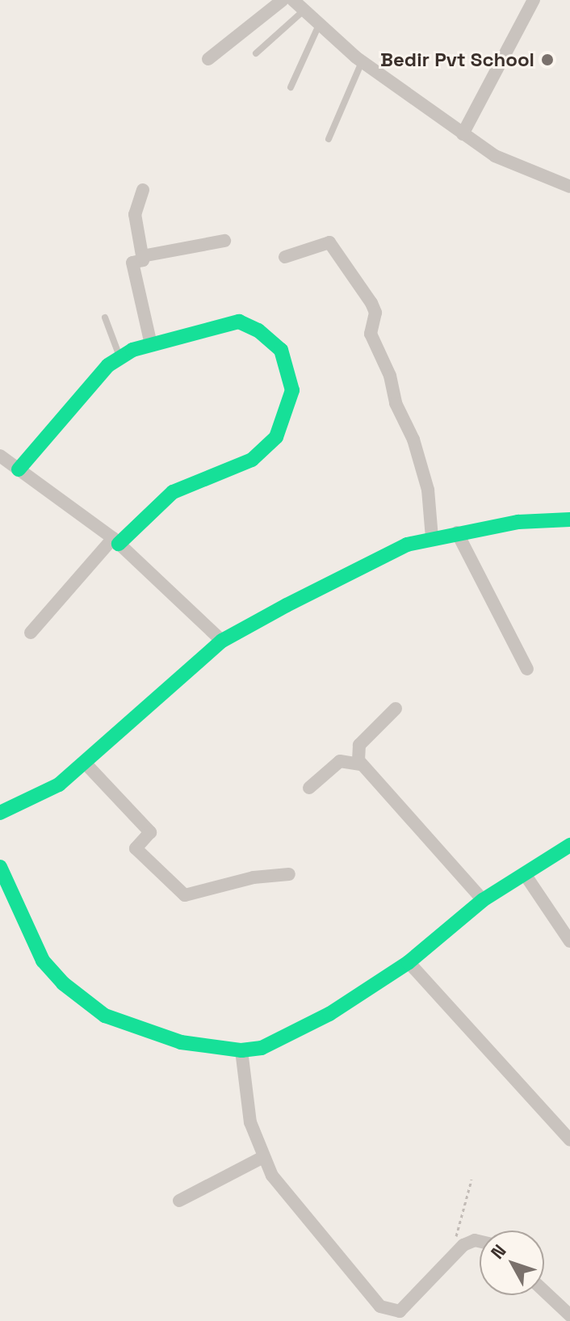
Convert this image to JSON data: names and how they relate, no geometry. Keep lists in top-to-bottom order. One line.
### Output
{"places":["Bedir Pvt School"],"north":"top left"}
